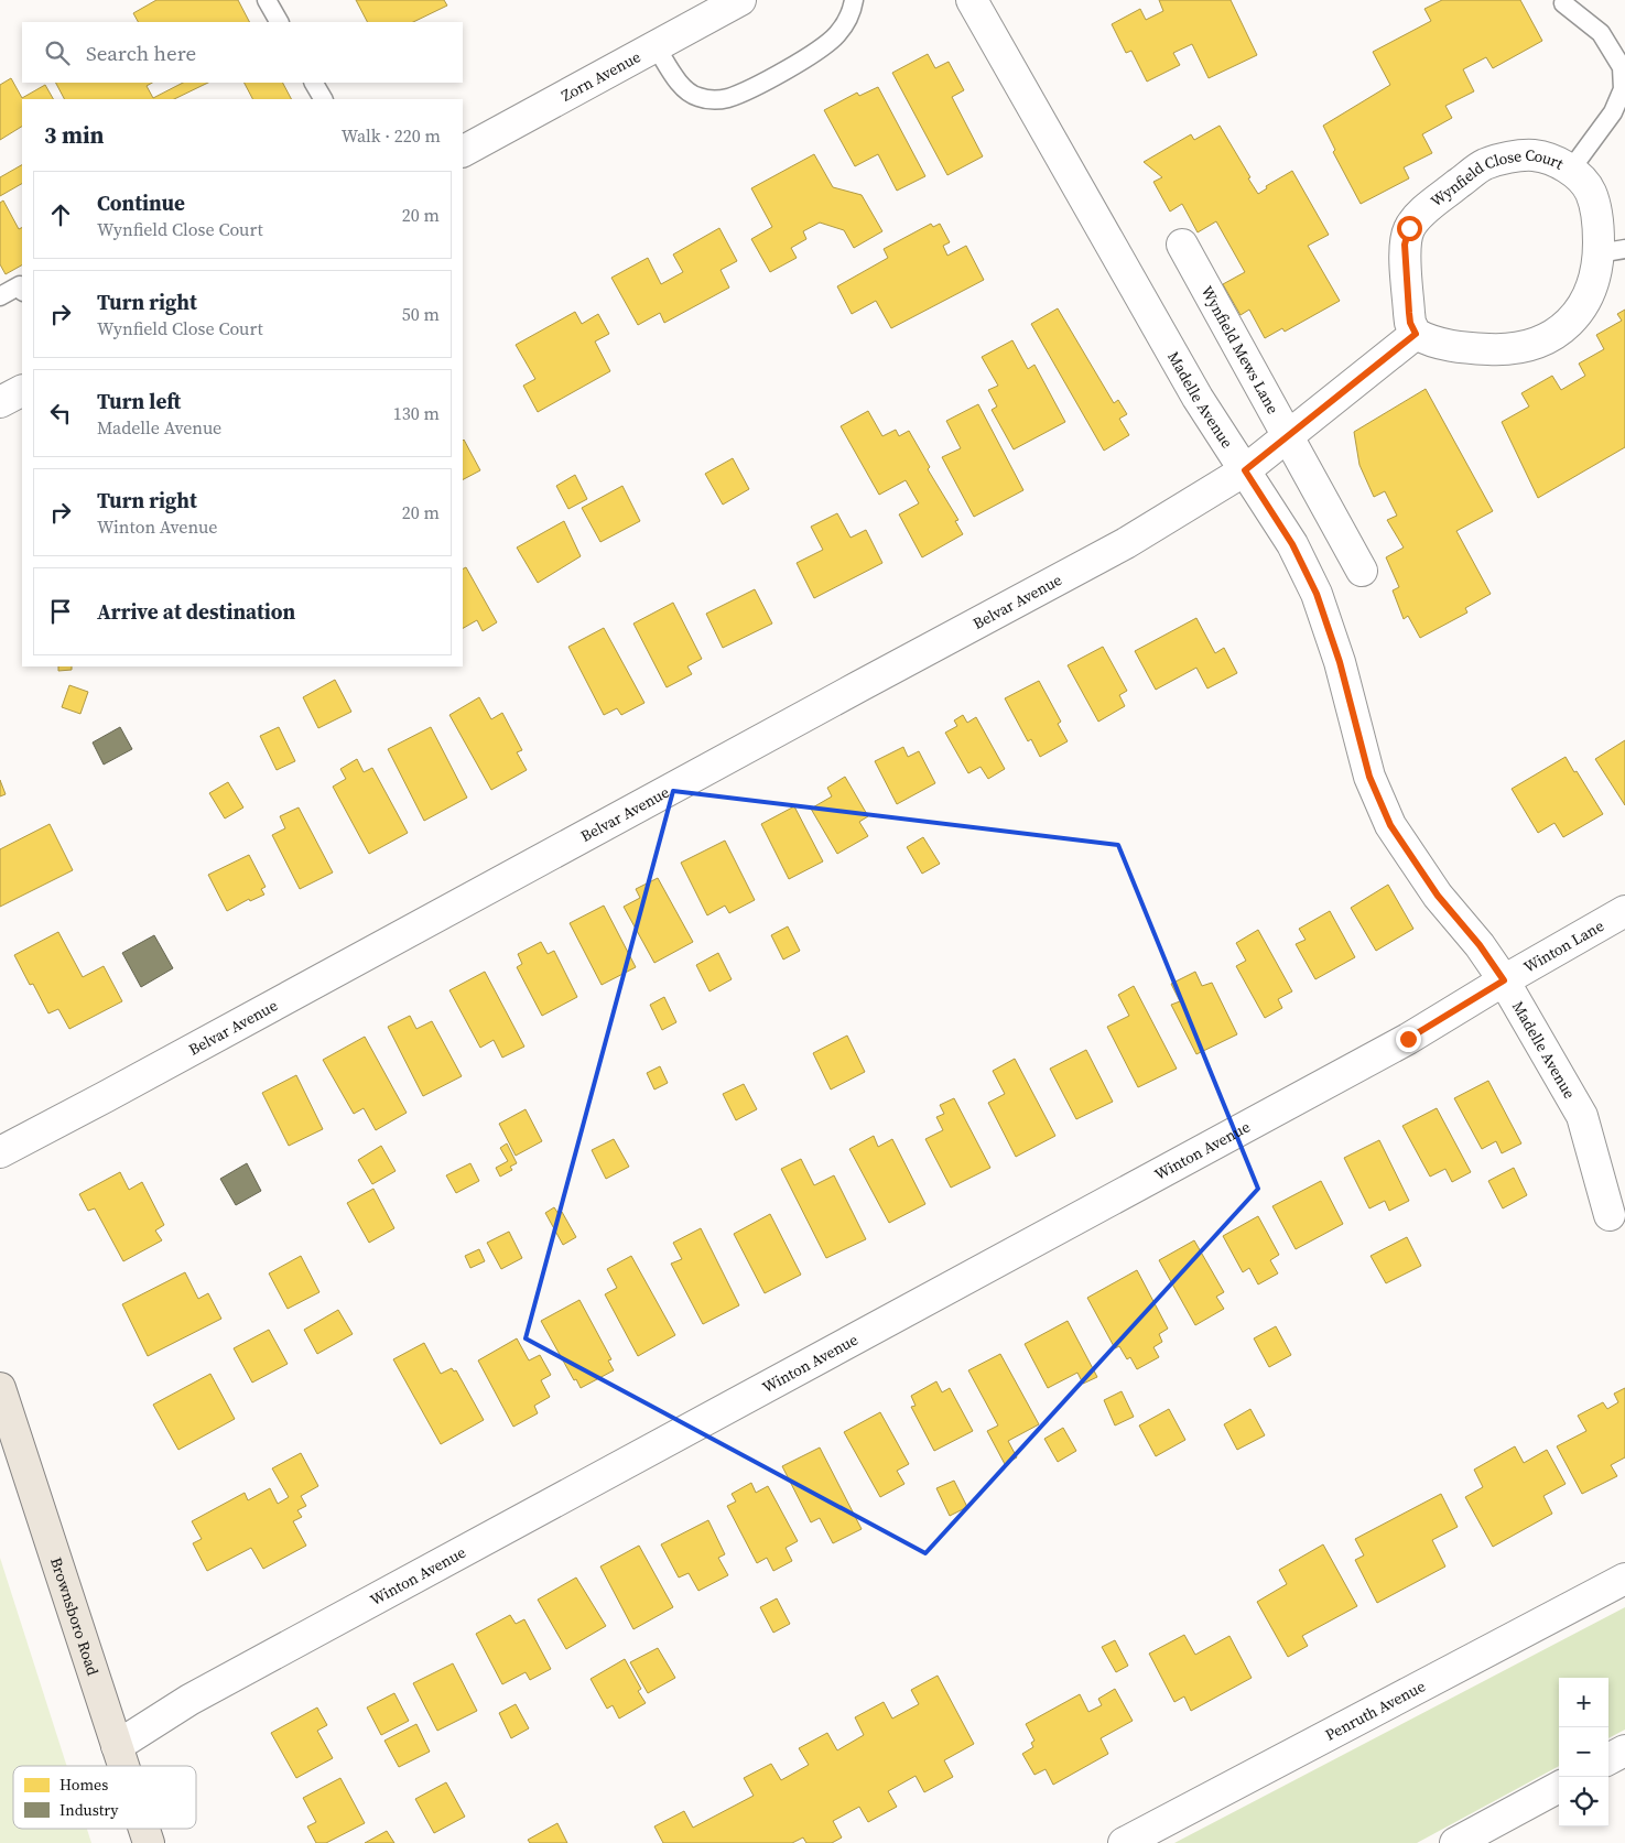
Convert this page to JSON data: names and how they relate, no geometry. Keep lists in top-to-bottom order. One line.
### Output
{"streets":{"main road":["Brownsboro Road"],"street":["Zorn Avenue","Wynfield Close Court","Wynfield Mews Lane","Madelle Avenue","Belvar Avenue","Winton Lane","Winton Avenue","Penruth Avenue"]},"crossings":[["Madelle Avenue","Belvar Avenue"],["Madelle Avenue","Winton Lane"],["Madelle Avenue","Winton Avenue"],["Winton Lane","Winton Avenue"],["Winton Avenue","Brownsboro Road"]],"legend":["Homes","Industry"],"page":{"search":"Search here","heading":["3 min","Walk · 220 m"],"list":[["Continue","Wynfield Close Court","20 m"],["Turn right","Wynfield Close Court","50 m"],["Turn left","Madelle Avenue","130 m"],["Turn right","Winton Avenue","20 m"],"Arrive at destination"],"map_buttons":["+","−"]}}
